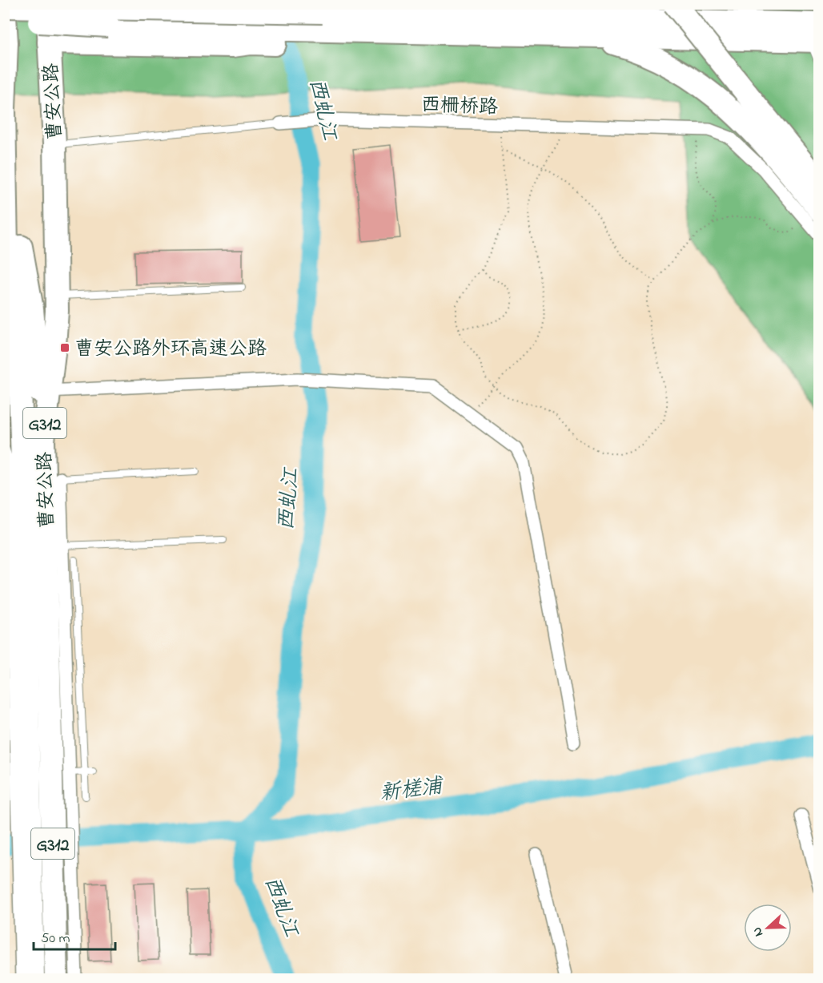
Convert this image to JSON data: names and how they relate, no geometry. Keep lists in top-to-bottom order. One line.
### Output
{"streets":{"highway":["曹安公路","G312"],"street":["西栅桥路"]},"crossings":[["曹安公路","西栅桥路"],["曹安公路","G312"]],"water":["西虬江","新槎浦"],"places":{"transit":["曹安公路外环高速公路"]},"scale_bar":"50 m","north":"left"}
